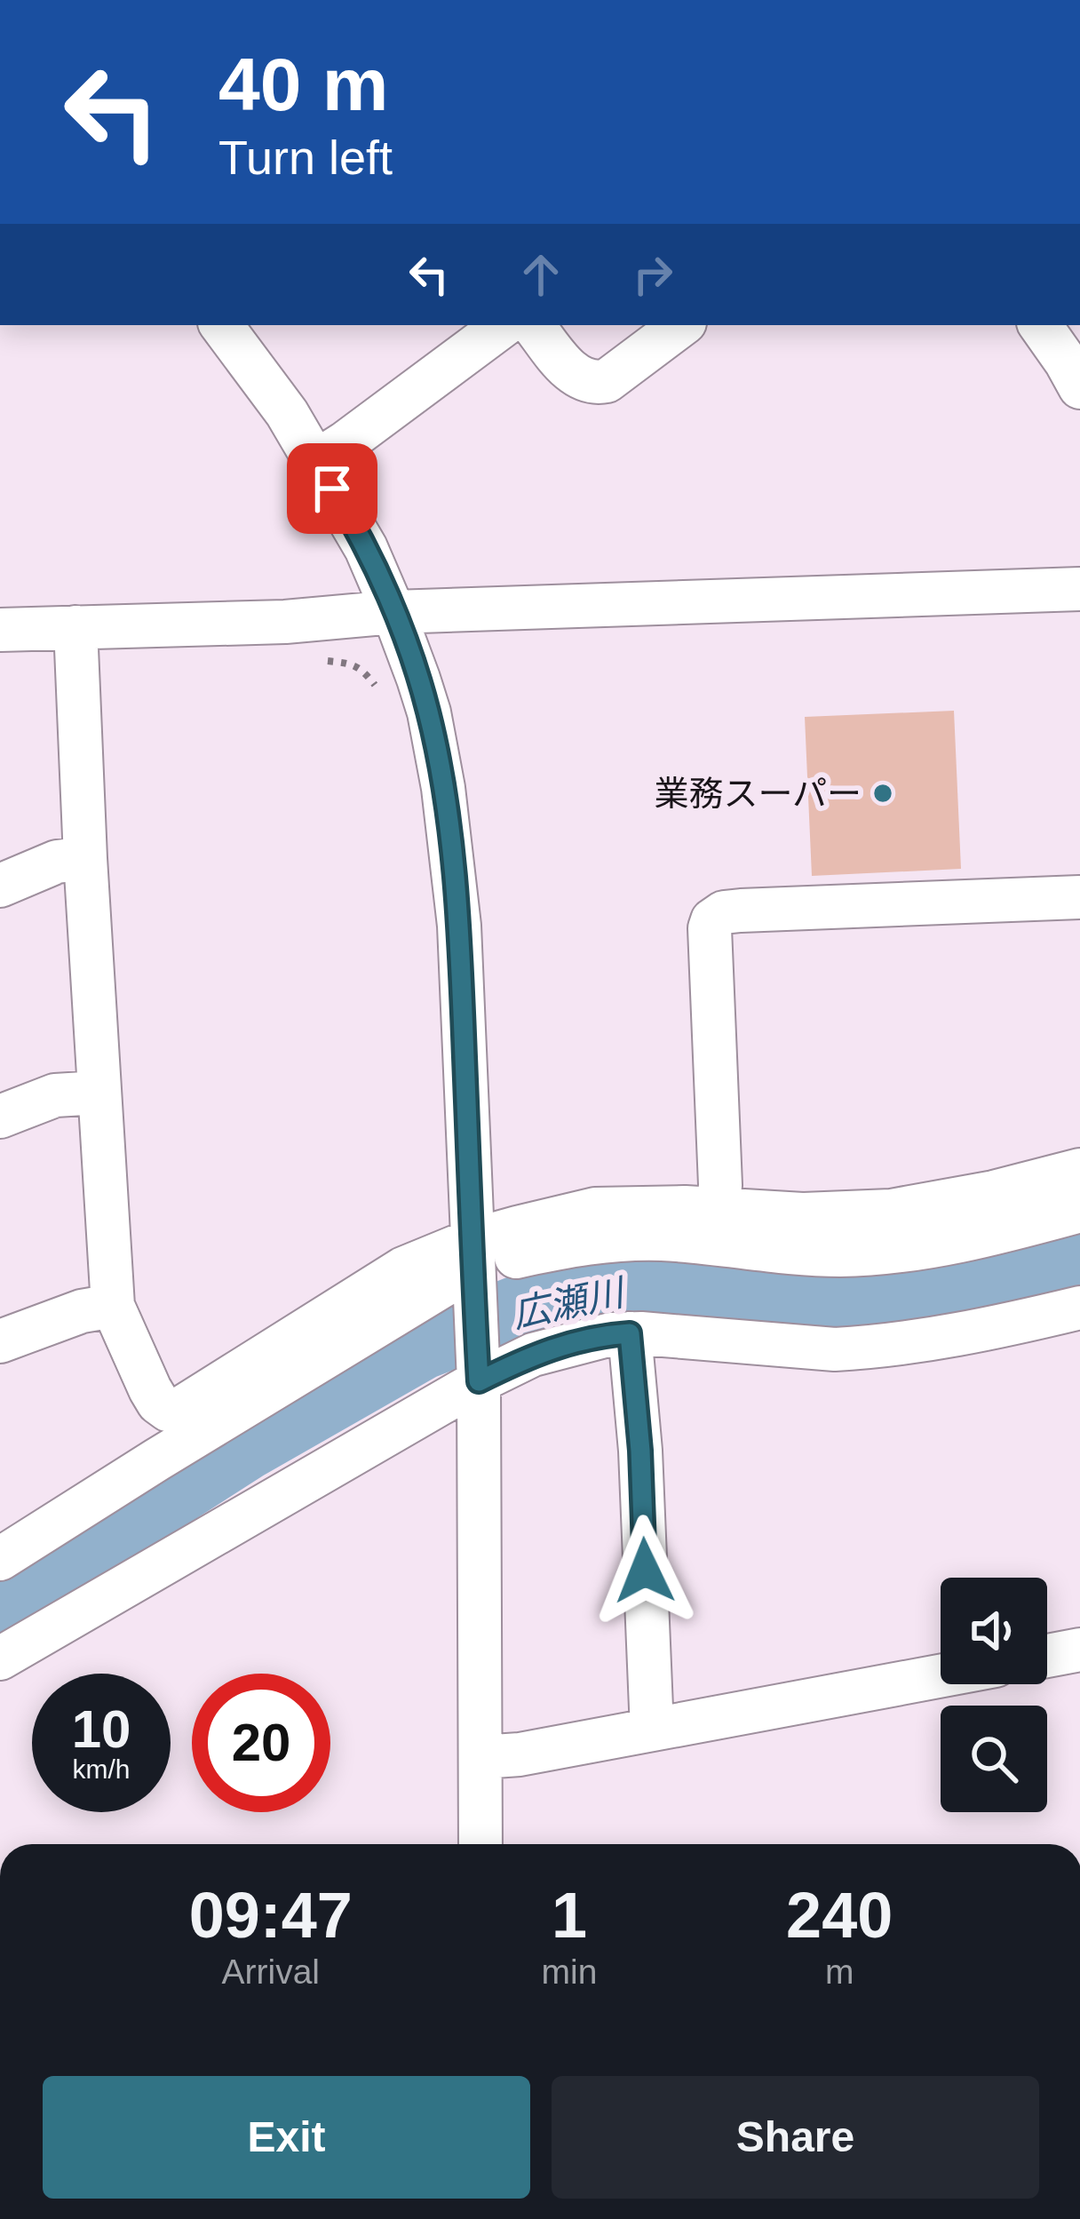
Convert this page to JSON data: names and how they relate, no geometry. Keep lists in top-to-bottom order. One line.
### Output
{"water":["広瀬川"],"places":["業務スーパー"],"page":{"turn":["40 m","Turn left"],"speed":"10 km/h","limit":"20","eta":["09:47","Arrival","1","min","240","m"],"buttons":["Exit","Share"]}}
